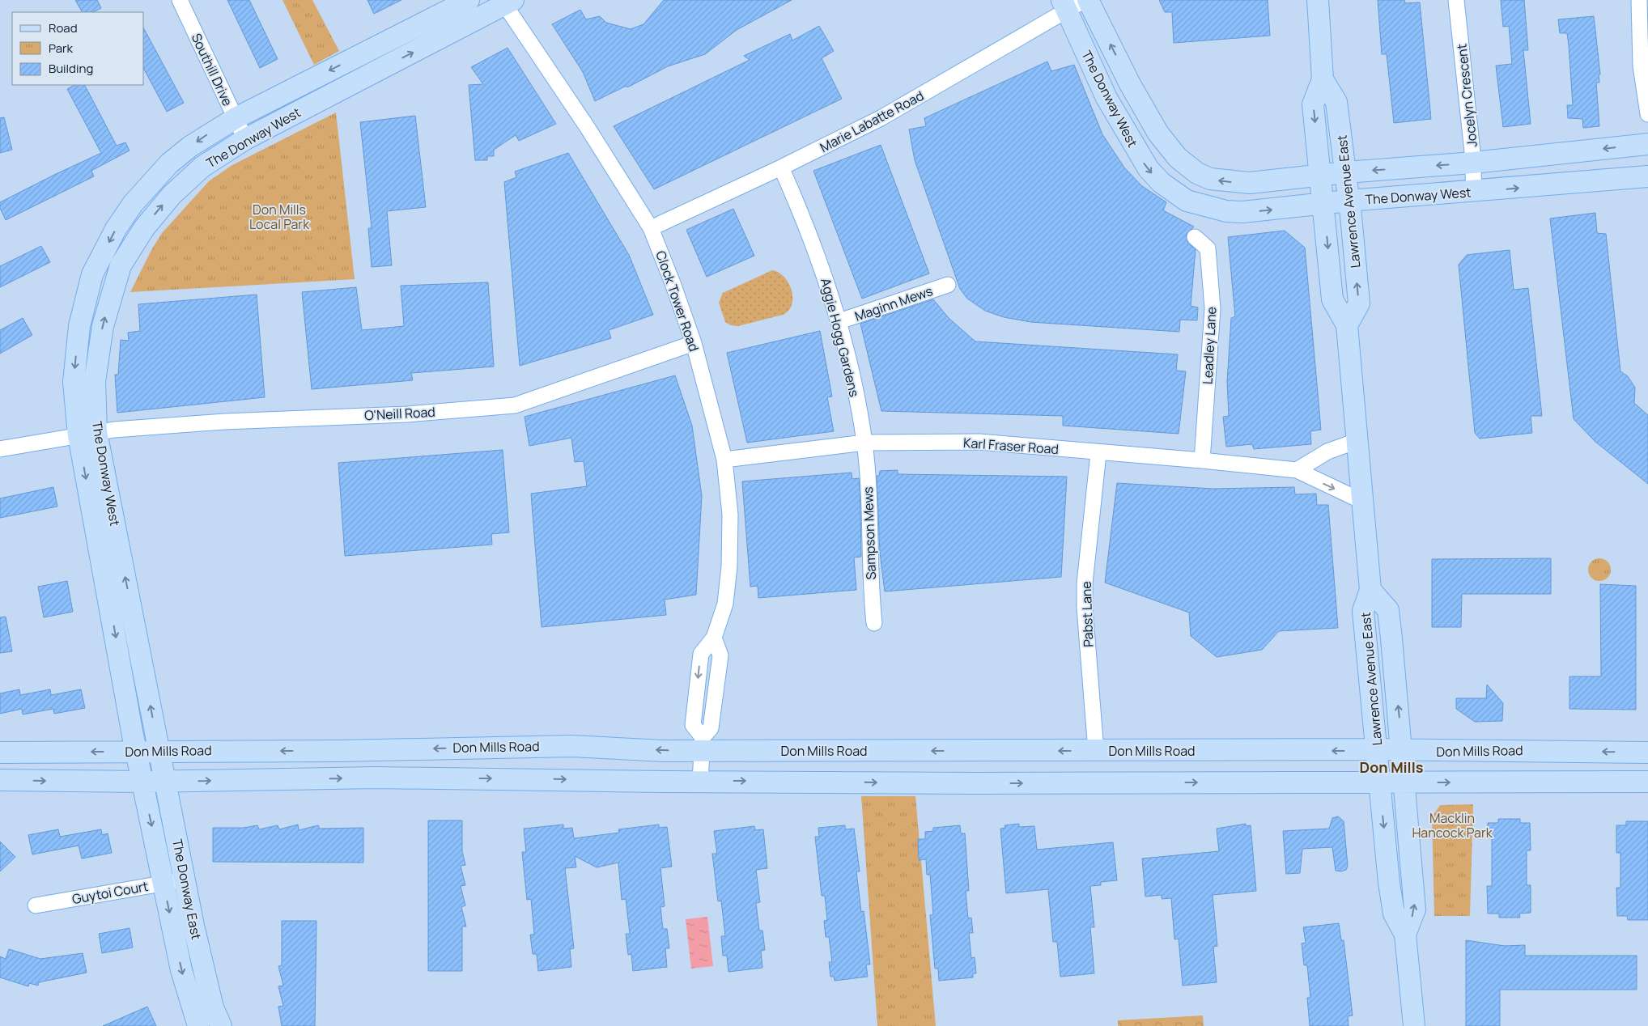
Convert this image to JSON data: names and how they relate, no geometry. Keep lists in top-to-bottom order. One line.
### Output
{"streets":{"main road":["The Donway West","Lawrence Avenue East","Don Mills Road","The Donway East"],"street":["Southill Drive","Jocelyn Crescent","Marie Labatte Road","Clock Tower Road","Maginn Mews","Aggie Hogg Gardens","Leadley Lane","O'Neill Road","Karl Fraser Road","Sampson Mews","Pabst Lane","Guytoi Court"]},"crossings":[["Southill Drive","The Donway West"],["Jocelyn Crescent","The Donway West"],["The Donway West","Marie Labatte Road"],["The Donway West","Lawrence Avenue East"],["The Donway West","Clock Tower Road"],["The Donway West","O'Neill Road"],["The Donway West","Don Mills Road"],["The Donway West","The Donway East"],["Marie Labatte Road","Clock Tower Road"],["Marie Labatte Road","Aggie Hogg Gardens"],["Lawrence Avenue East","Karl Fraser Road"],["Lawrence Avenue East","Don Mills Road"],["Clock Tower Road","O'Neill Road"],["Clock Tower Road","Karl Fraser Road"],["Clock Tower Road","Don Mills Road"],["Maginn Mews","Aggie Hogg Gardens"],["Aggie Hogg Gardens","Karl Fraser Road"],["Aggie Hogg Gardens","Sampson Mews"],["Leadley Lane","Karl Fraser Road"],["Karl Fraser Road","Sampson Mews"],["Karl Fraser Road","Pabst Lane"],["Pabst Lane","Don Mills Road"],["Don Mills Road","The Donway East"],["The Donway East","Guytoi Court"]],"districts":["Don Mills"],"parks":["Don Mills Local Park","Macklin Hancock Park"],"legend":["Road","Park","Building"]}
